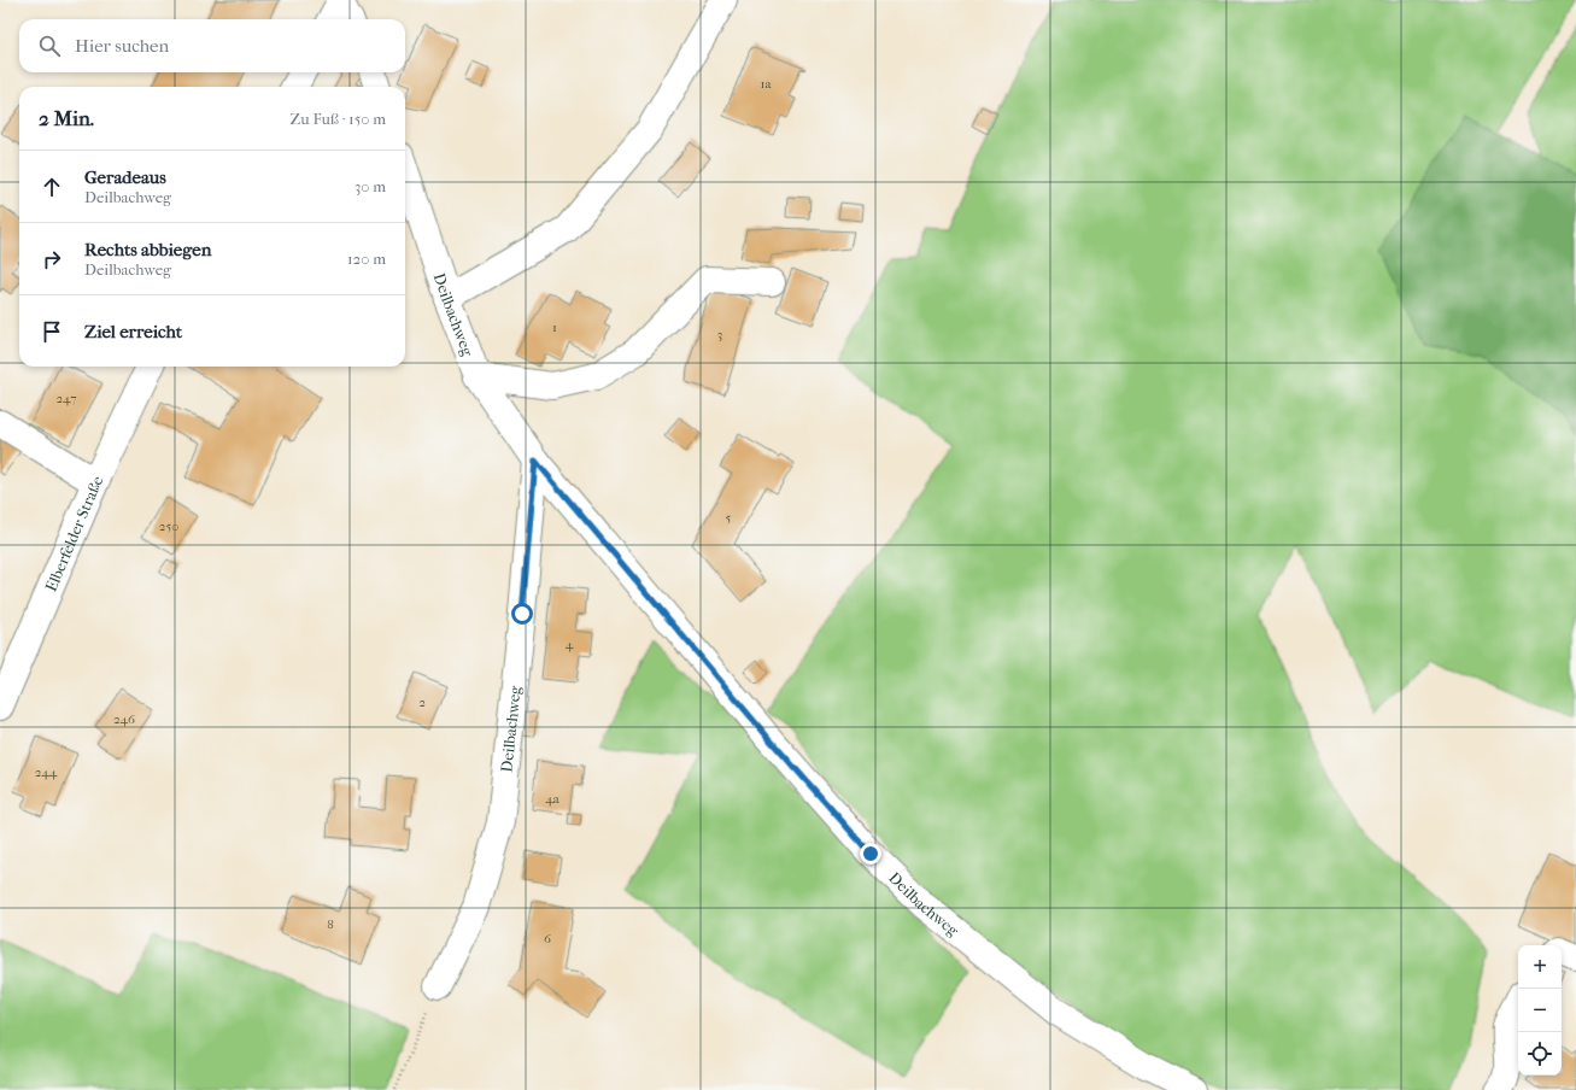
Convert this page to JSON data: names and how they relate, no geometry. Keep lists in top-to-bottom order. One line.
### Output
{"streets":{"street":["Deilbachweg","Elberfelder Straße"]},"house_numbers":["1a","1","3","247","5","250","4","2","246","244","4a","8","6"],"page":{"search":"Hier suchen","heading":["2 Min.","Zu Fuß · 150 m"],"list":[["Geradeaus","Deilbachweg","30 m"],["Rechts abbiegen","Deilbachweg","120 m"],"Ziel erreicht"],"map_buttons":["+","−"]}}
